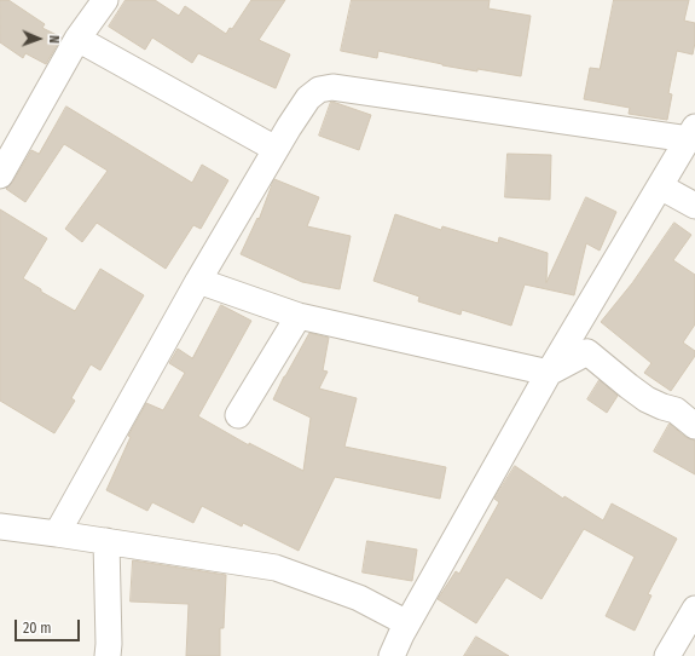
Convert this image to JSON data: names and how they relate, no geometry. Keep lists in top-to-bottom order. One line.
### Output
{"scale_bar":"20 m","north":"right"}
